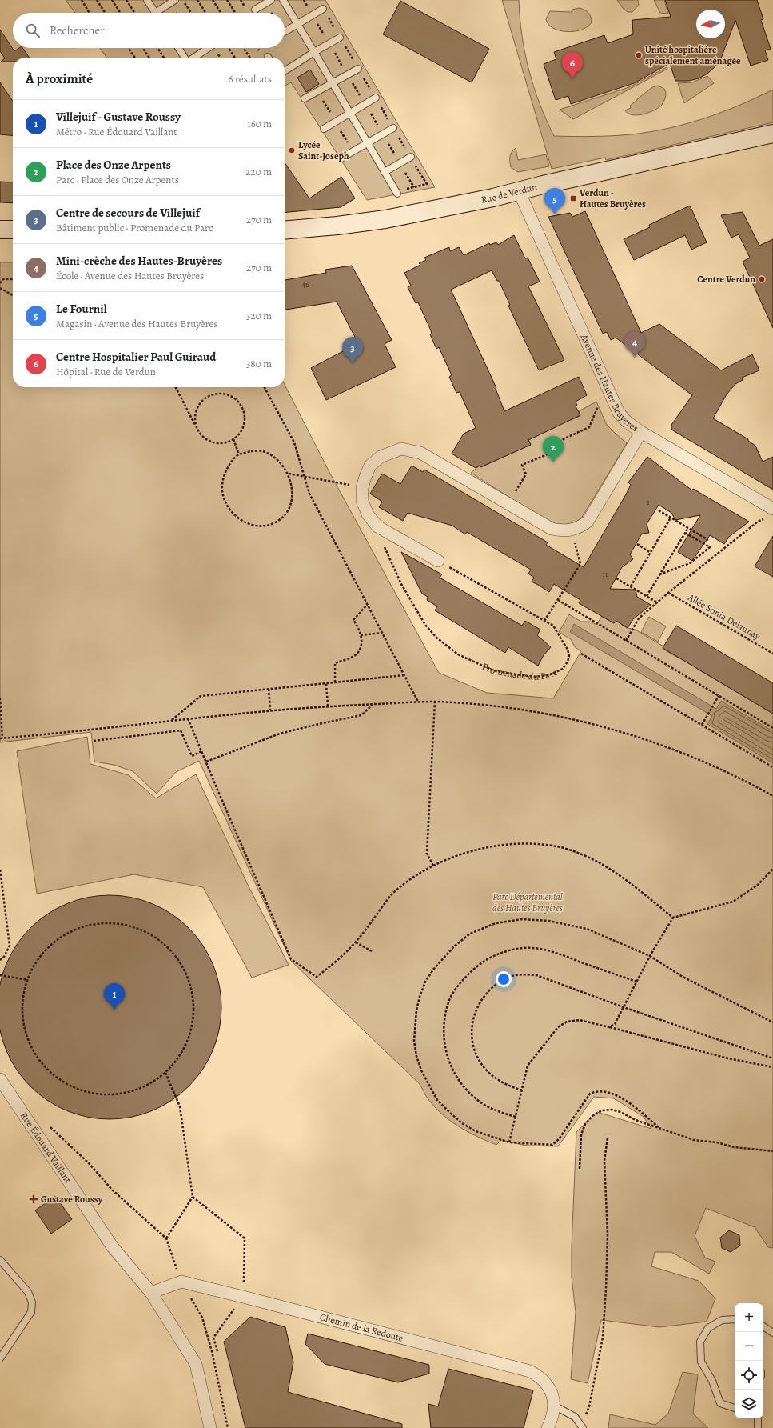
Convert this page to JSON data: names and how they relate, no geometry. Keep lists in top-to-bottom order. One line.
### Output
{"streets":{"street":["Rue de Verdun","Avenue des Hautes Bruyères","Rue Édouard Vaillant","Chemin de la Redoute"],"path":["Allée Sonia Delaunay","Promenade du Parc"]},"crossings":[["Rue de Verdun","Avenue des Hautes Bruyères"]],"parks":["Parc Départemental des Hautes Bruyères"],"places":{"other":["Unité hospitalière spécialement aménagée","Lycée Saint-Joseph","Centre Verdun"],"transit":["Verdun - Hautes Bruyères"],"health":["Gustave Roussy"]},"house_numbers":["46","1","11"],"north":"left","page":{"search":"Rechercher","pins":["6","5","4","3","2","1"],"heading":["À proximité","6 résultats"],"list":[{"mark":"1","name":"Villejuif - Gustave Roussy","note":"Métro · Rue Édouard Vaillant","value":"160 m"},{"mark":"2","name":"Place des Onze Arpents","note":"Parc · Place des Onze Arpents","value":"220 m"},{"mark":"3","name":"Centre de secours de Villejuif","note":"Bâtiment public · Promenade du Parc","value":"270 m"},{"mark":"4","name":"Mini-crèche des Hautes-Bruyères","note":"École · Avenue des Hautes Bruyères","value":"270 m"},{"mark":"5","name":"Le Fournil","note":"Magasin · Avenue des Hautes Bruyères","value":"320 m"},{"mark":"6","name":"Centre Hospitalier Paul Guiraud","note":"Hôpital · Rue de Verdun","value":"380 m"}],"map_buttons":["+","−"]}}
